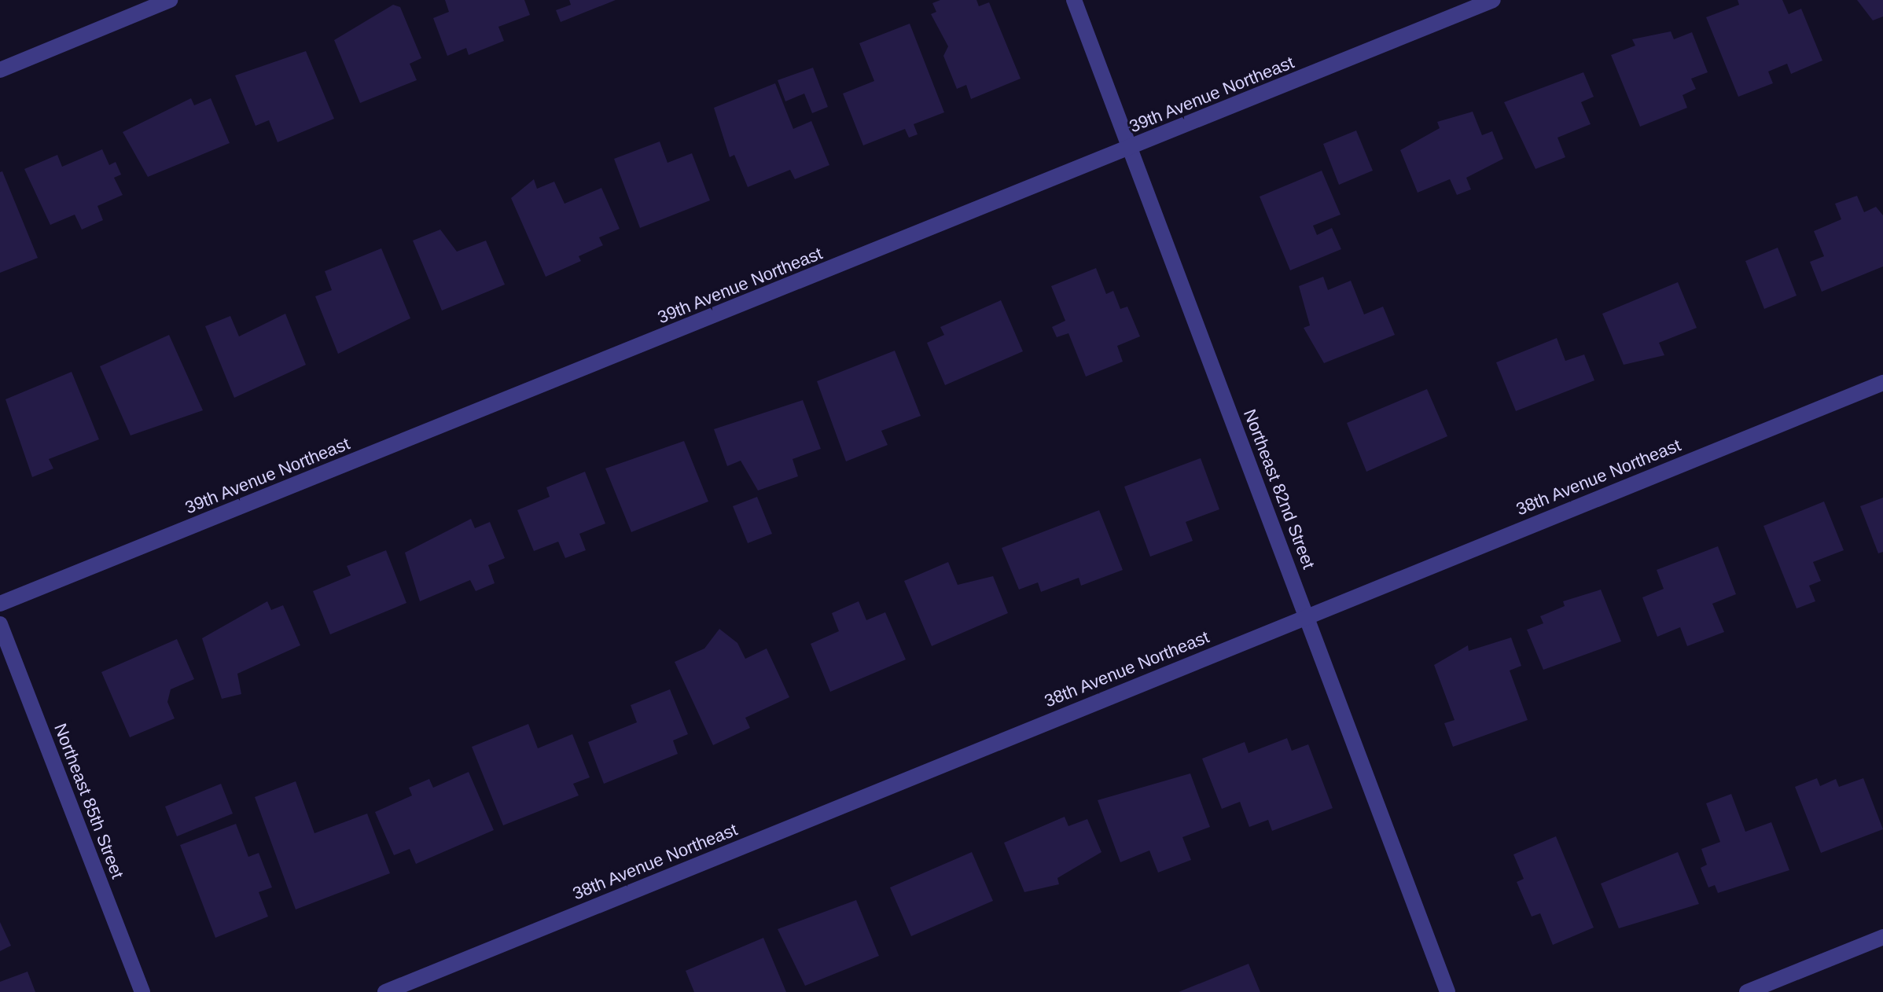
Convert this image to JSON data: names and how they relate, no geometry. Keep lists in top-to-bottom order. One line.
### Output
{"streets":{"street":["39th Avenue Northeast","38th Avenue Northeast","Northeast 82nd Street","Northeast 85th Street"]},"crossings":[["39th Avenue Northeast","Northeast 82nd Street"],["38th Avenue Northeast","Northeast 82nd Street"]]}
